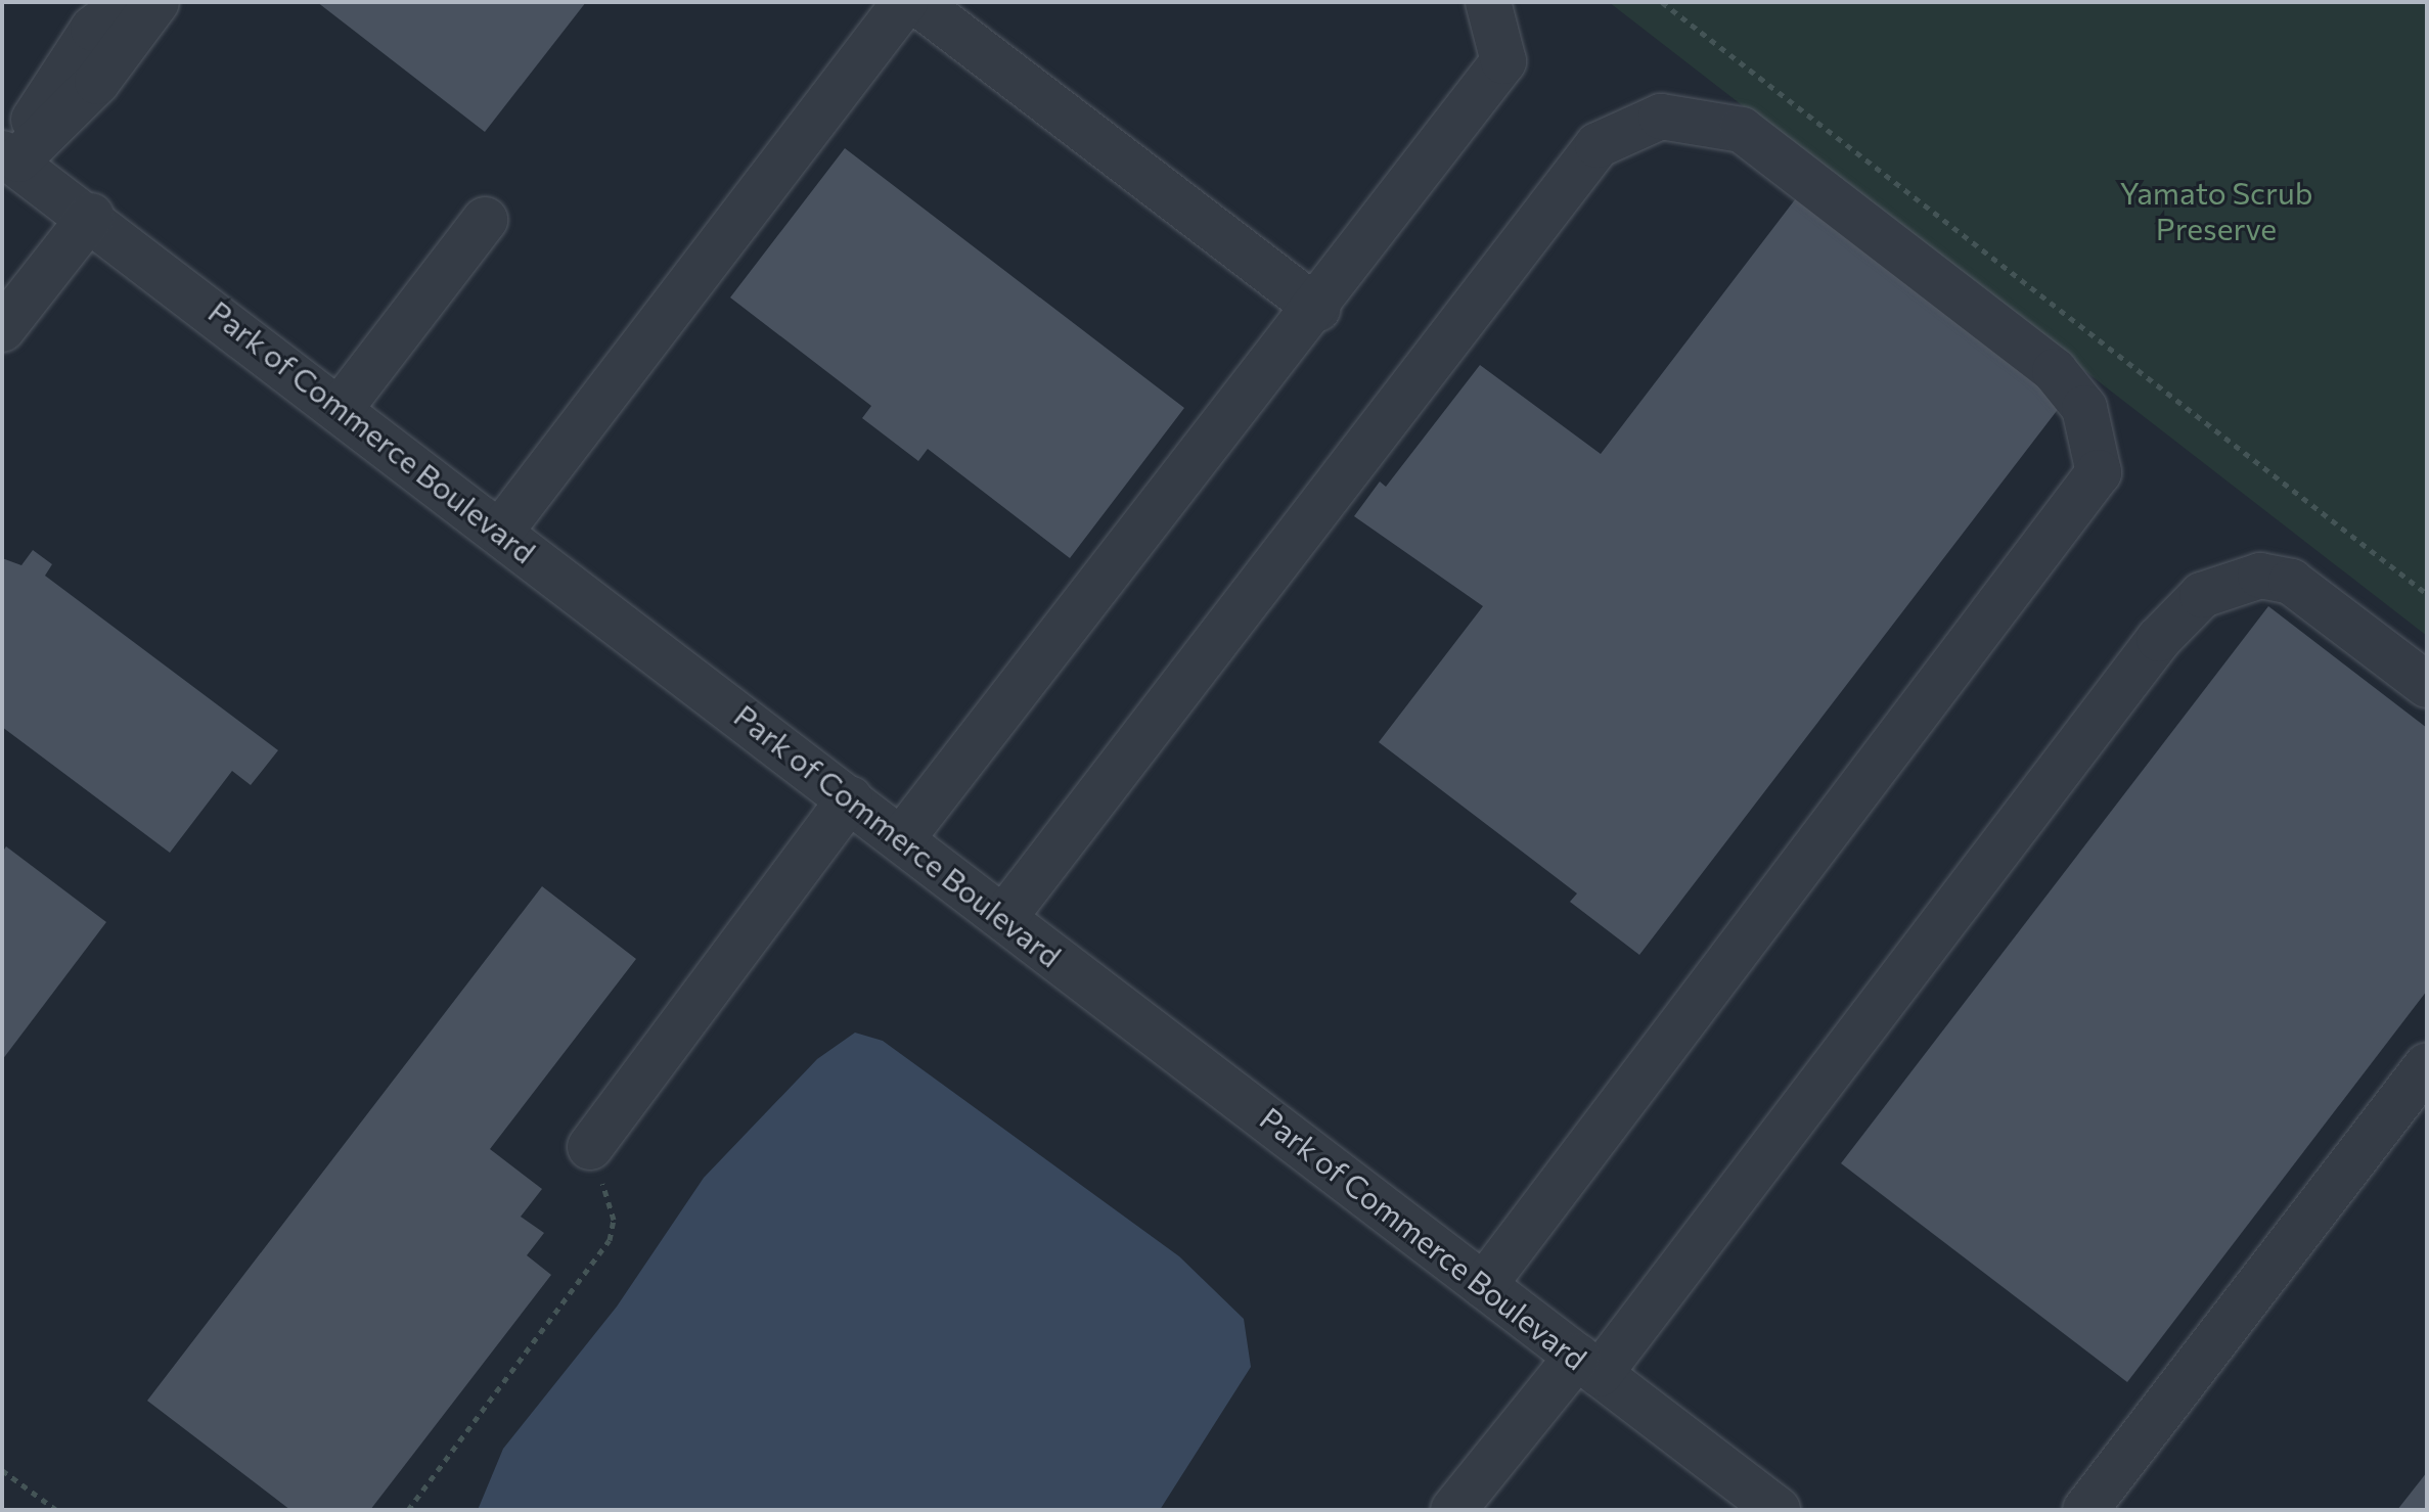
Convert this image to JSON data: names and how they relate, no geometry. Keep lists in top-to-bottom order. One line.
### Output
{"streets":{"street":["Park of Commerce Boulevard"]},"parks":["Yamato Scrub Preserve"]}
